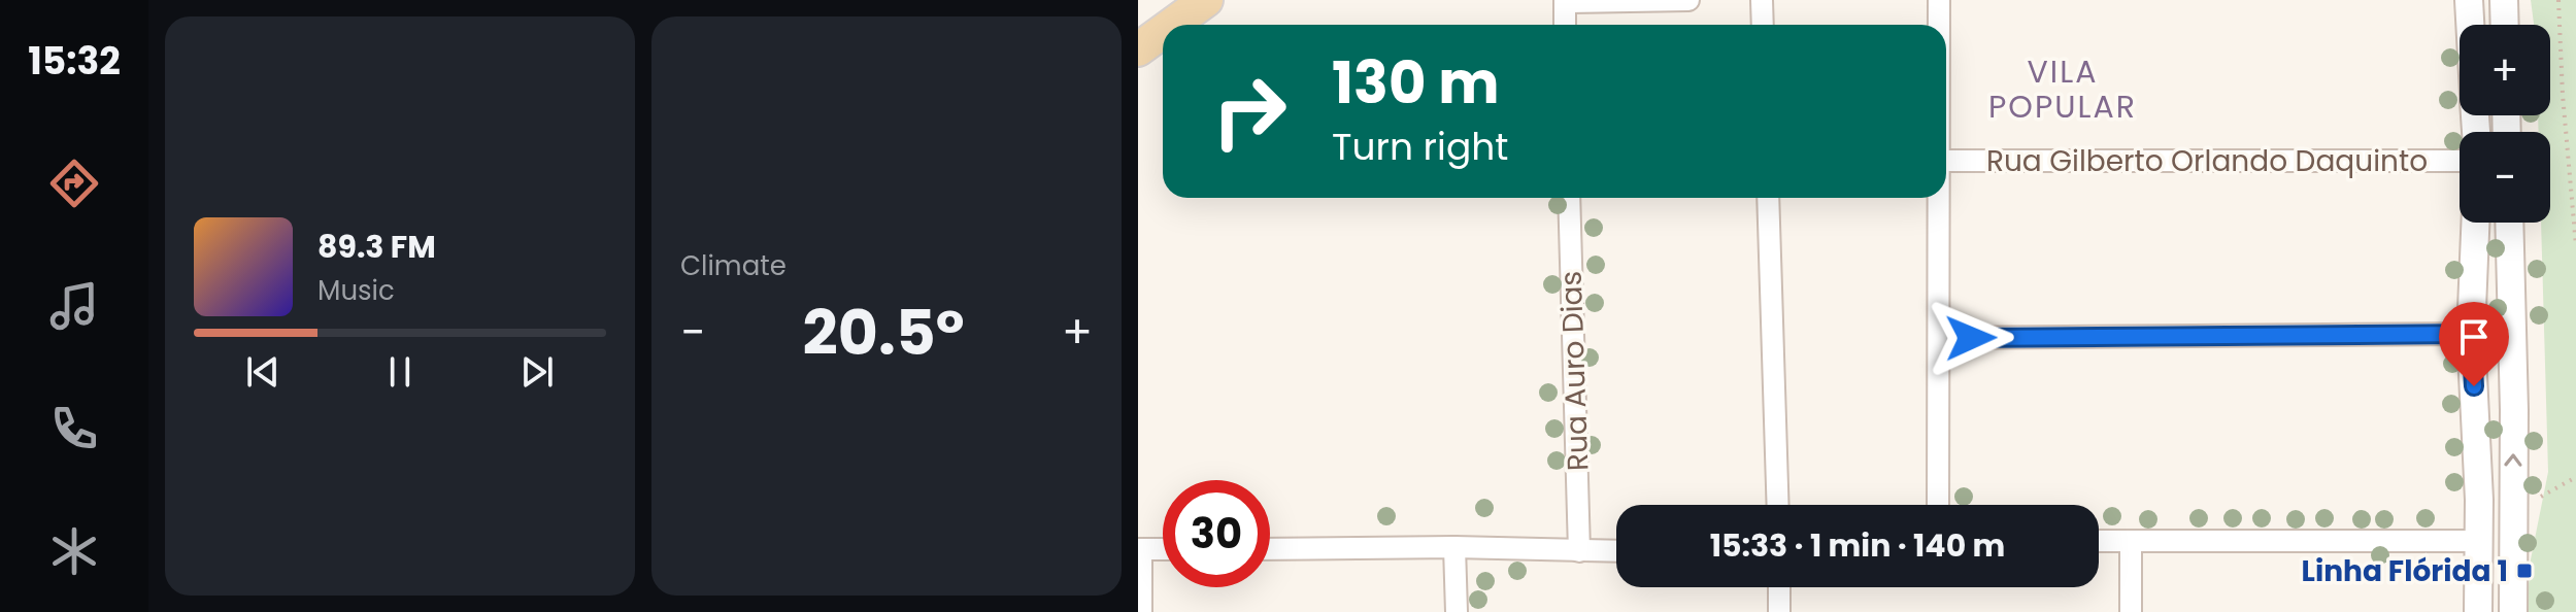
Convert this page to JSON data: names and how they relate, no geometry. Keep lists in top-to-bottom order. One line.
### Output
{"streets":{"street":["Rua Gilberto Orlando Daquinto","Rua Auro Dias"]},"districts":["VILA POPULAR"],"places":{"transit":["Linha Flórida 1"]},"page":{"tabs":"15:32","tile":"Climate","map_buttons":["+","−"],"turn":["130 m","Turn right"],"song":["89.3 FM","Music"],"heat":["−","20.5°","+"],"limit":"30","trip":"15:33 · 1 min · 140 m"}}
